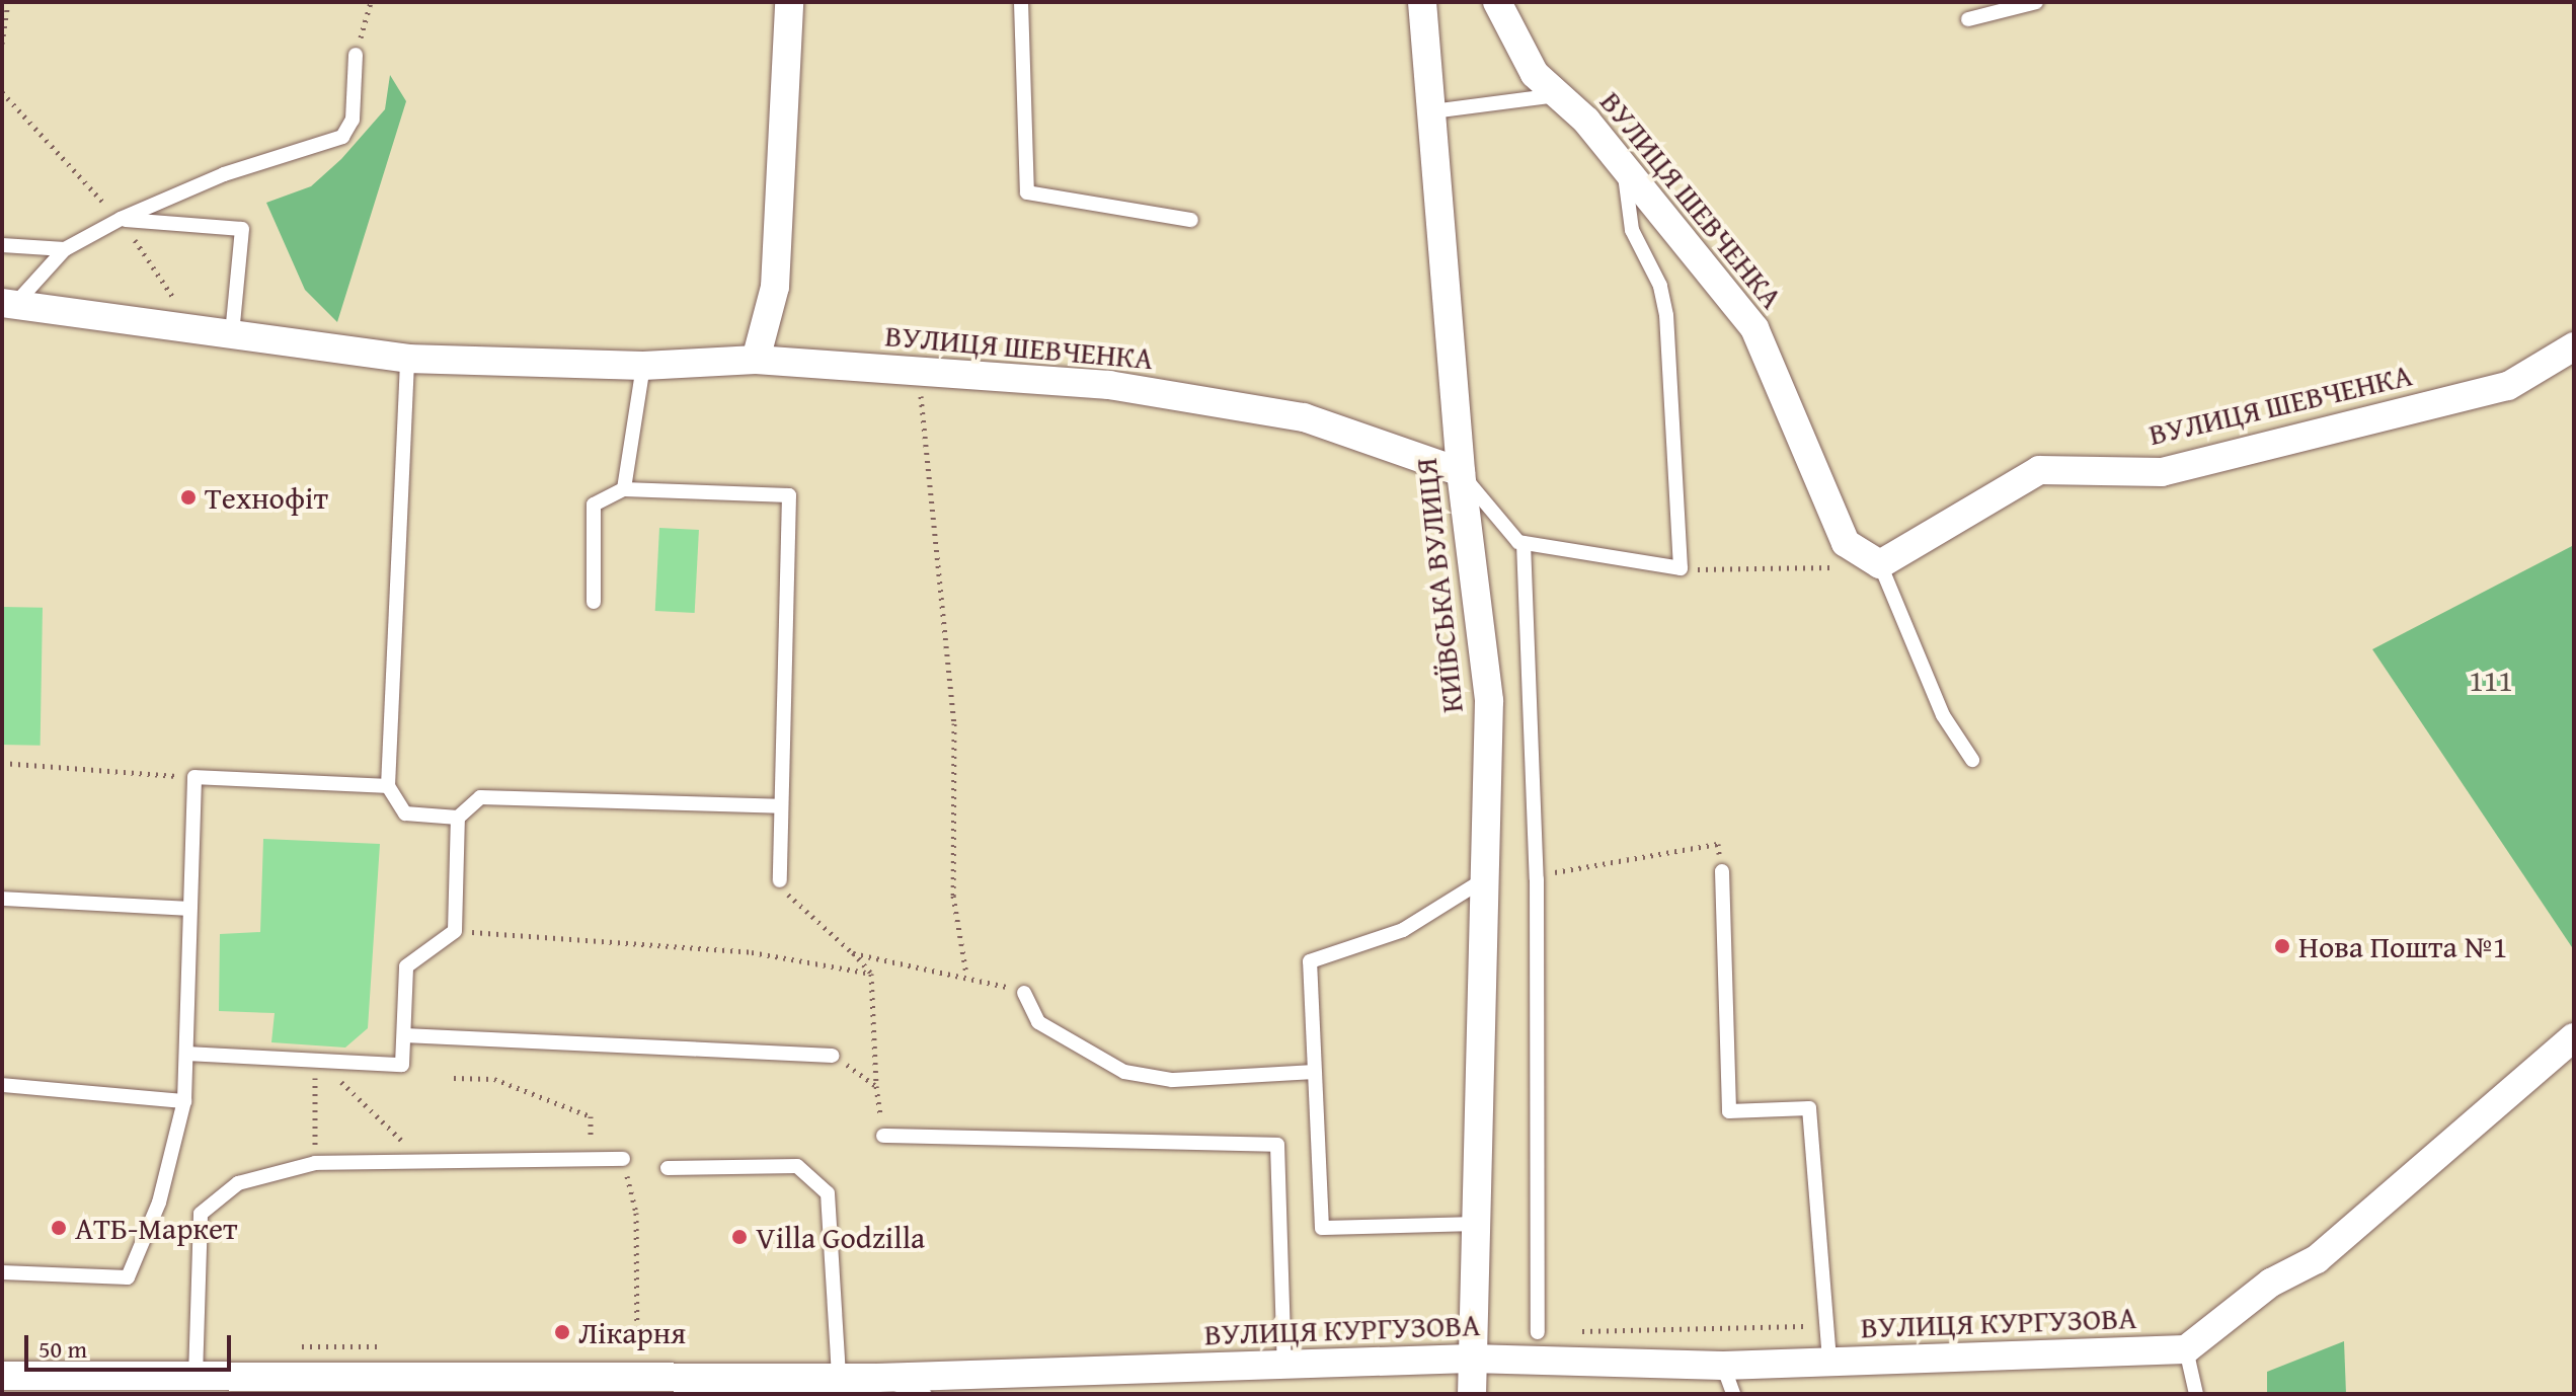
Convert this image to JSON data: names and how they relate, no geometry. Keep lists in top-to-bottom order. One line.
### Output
{"streets":{"street":["ВУЛИЦЯ ШЕВЧЕНКА","КИЇВСЬКА ВУЛИЦЯ","ВУЛИЦЯ КУРГУЗОВА"]},"crossings":[["ВУЛИЦЯ ШЕВЧЕНКА","КИЇВСЬКА ВУЛИЦЯ"],["КИЇВСЬКА ВУЛИЦЯ","ВУЛИЦЯ КУРГУЗОВА"]],"parks":["111"],"places":["Технофіт","Нова Пошта №1","АТБ-Маркет","Villa Godzilla","Лікарня"],"scale_bar":"50 m"}
